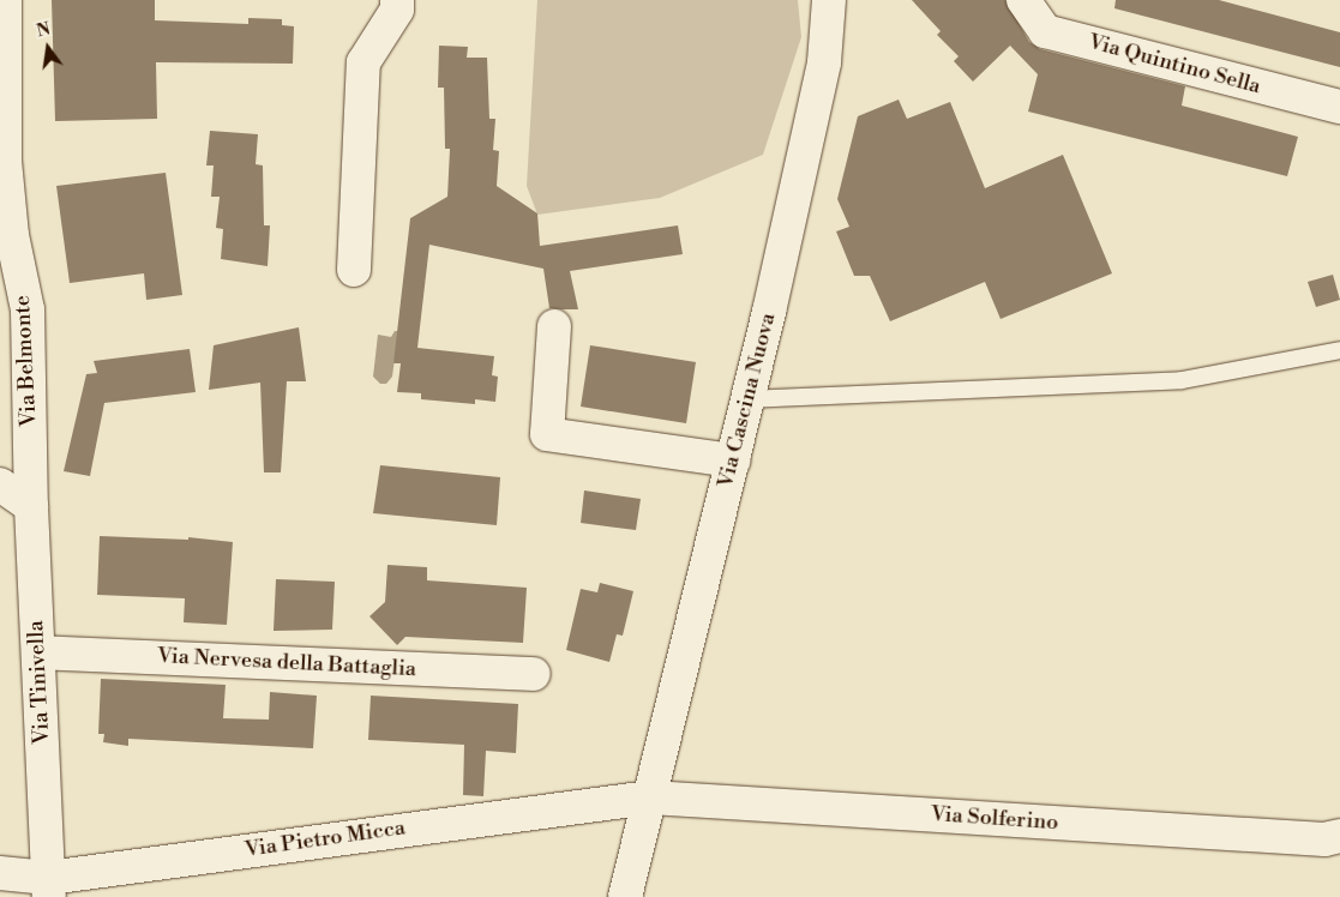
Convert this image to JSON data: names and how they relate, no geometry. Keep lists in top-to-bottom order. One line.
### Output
{"streets":{"street":["Via Quintino Sella","Via Belmonte","Via Cascina Nuova","Via Nervesa della Battaglia","Via Tinivella","Via Solferino","Via Pietro Micca"]},"crossings":[["Via Belmonte","Via Tinivella"],["Via Cascina Nuova","Via Solferino"],["Via Cascina Nuova","Via Pietro Micca"],["Via Nervesa della Battaglia","Via Tinivella"],["Via Tinivella","Via Pietro Micca"],["Via Solferino","Via Pietro Micca"]],"north":"top"}
